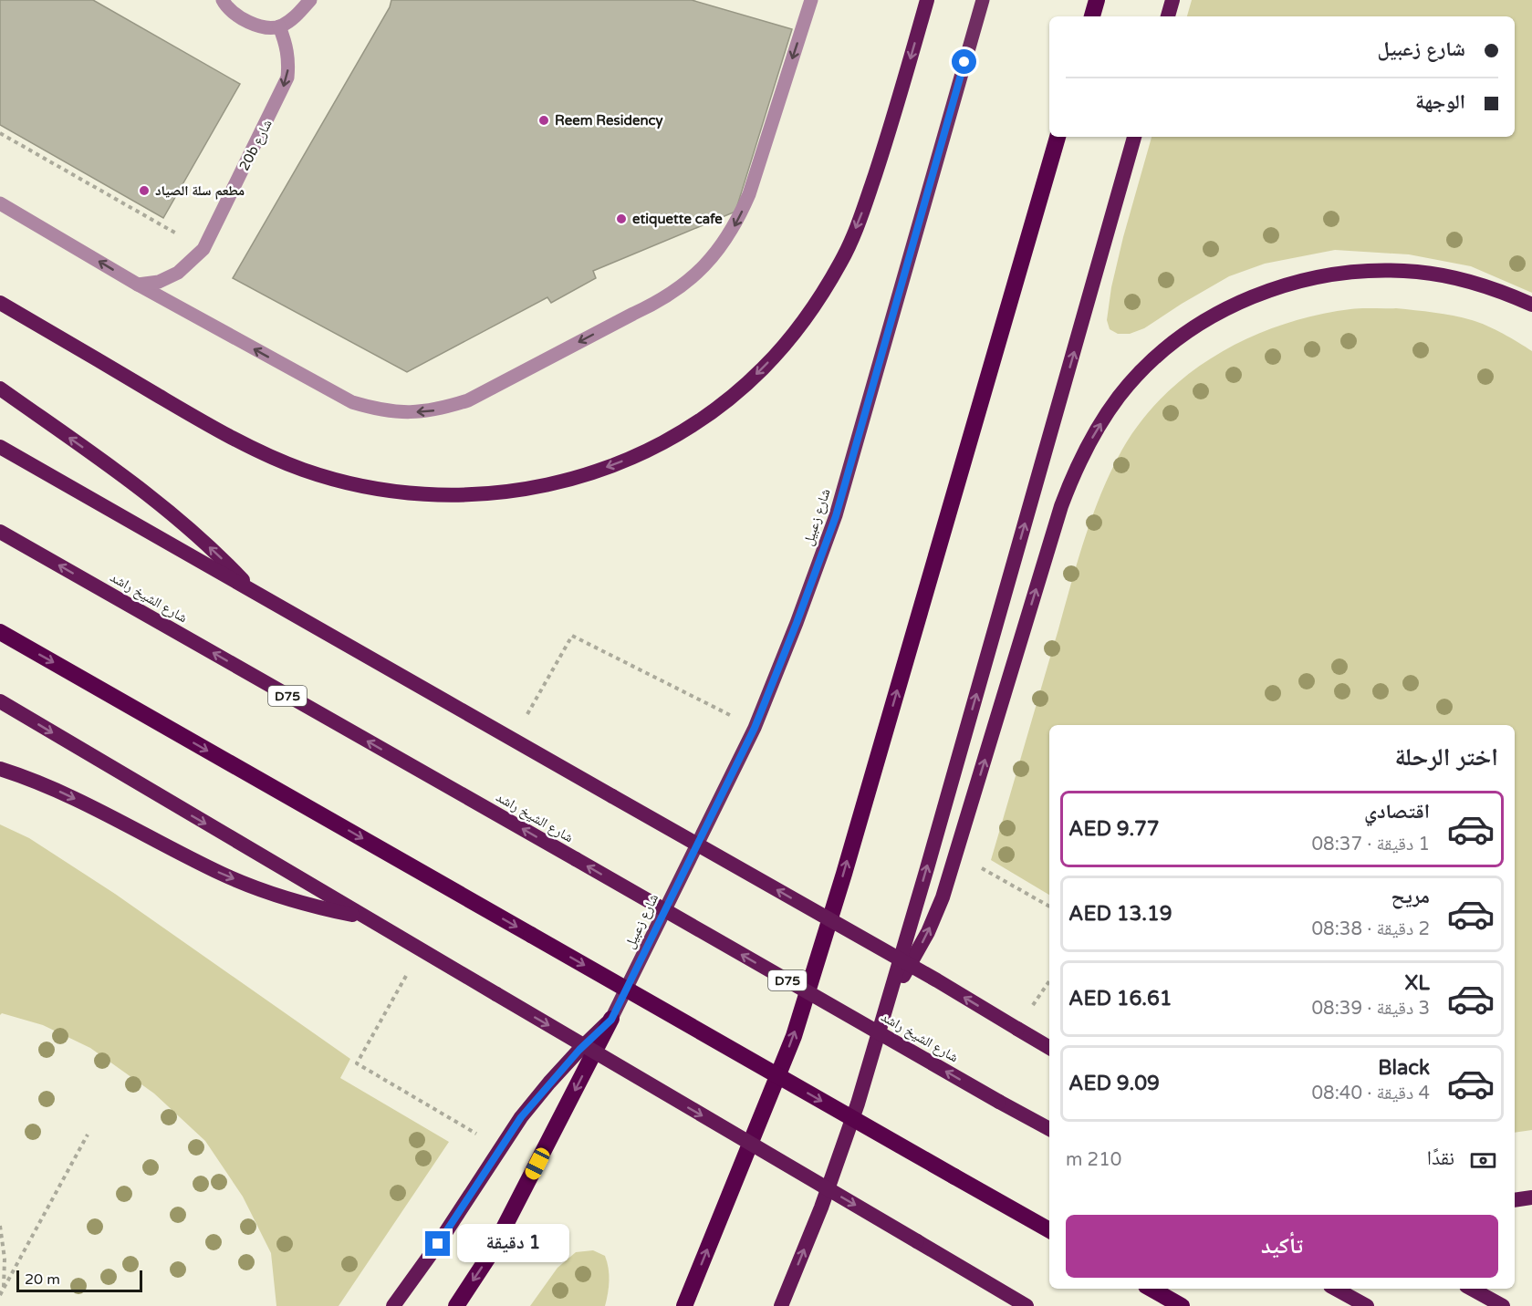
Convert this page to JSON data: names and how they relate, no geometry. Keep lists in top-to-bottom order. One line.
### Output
{"streets":{"highway":["شارع الشيخ راشد","D75"],"main road":["شارع زعبيل"],"street":["20b شارع"]},"one_way":["20b شارع"],"places":["Reem Residency","مطعم سلة الصياد","etiquette cafe"],"scale_bar":"20 m","page":{"banner":["شارع زعبيل","الوجهة"],"heading":"اختر الرحلة","list":[{"name":"اقتصادي","note":"1 دقيقة · 08:37","value":"AED 9.77"},{"name":"مريح","note":"2 دقيقة · 08:38","value":"AED 13.19"},{"name":"XL","note":"3 دقيقة · 08:39","value":"AED 16.61"},{"name":"Black","note":"4 دقيقة · 08:40","value":"AED 9.09"}],"pay":["نقدًا","210 m"],"buttons":"تأكيد","bubble":"1 دقيقة","scale":"20 m"}}
